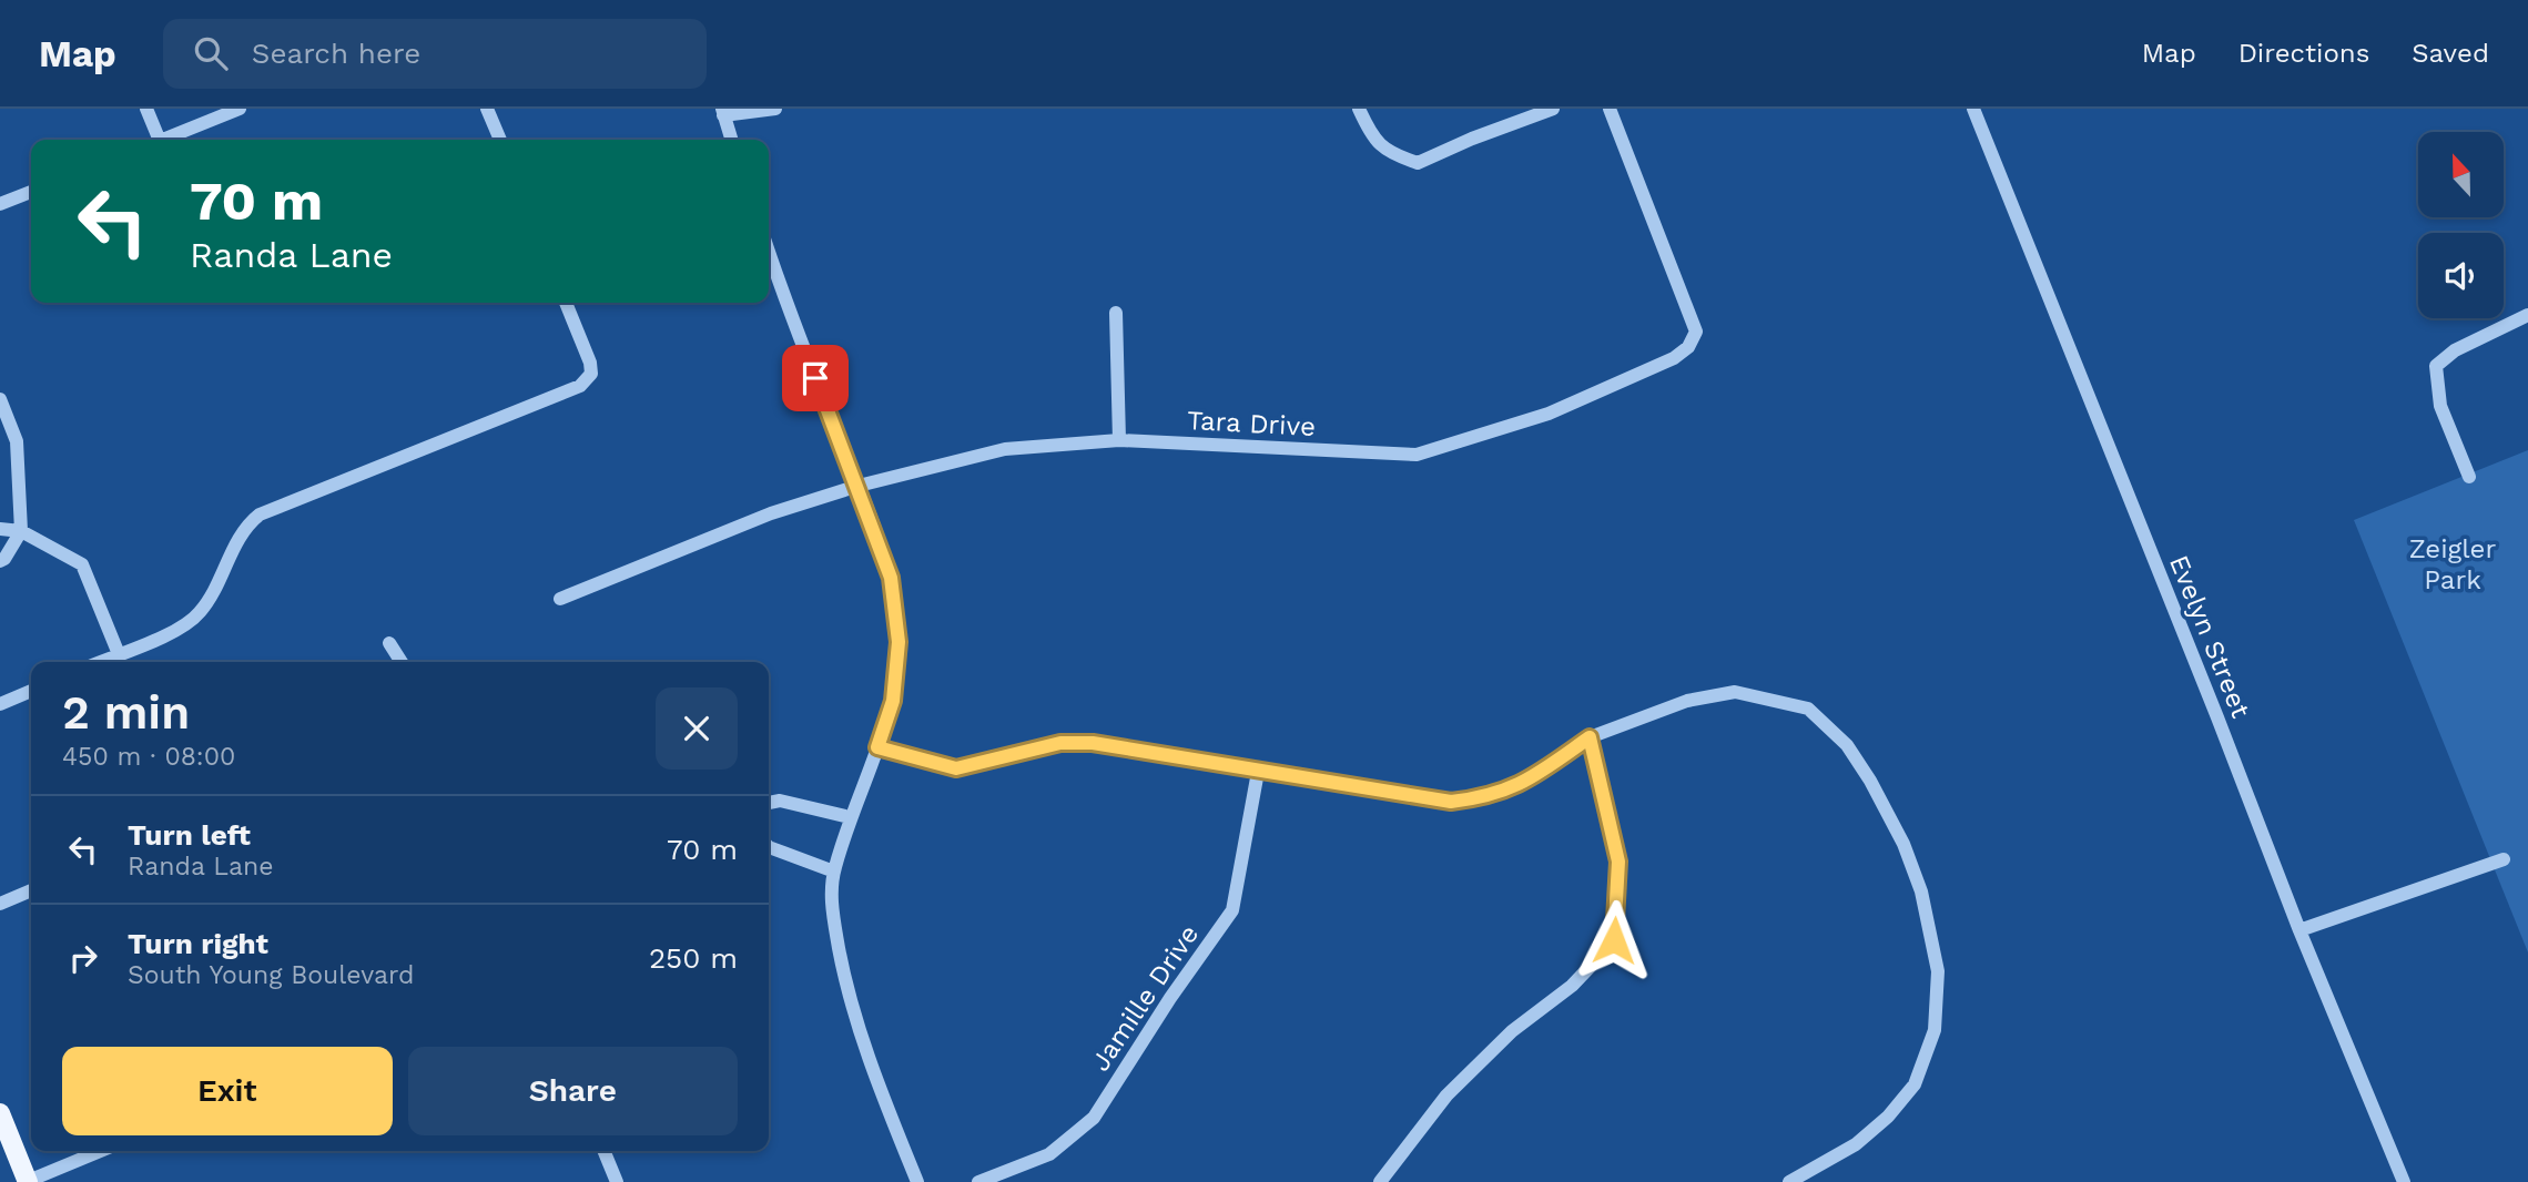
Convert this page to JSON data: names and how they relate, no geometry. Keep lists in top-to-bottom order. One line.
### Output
{"streets":{"street":["Tara Drive","Evelyn Street","Jamille Drive"]},"parks":["Zeigler Park"],"north":"top","page":{"header":"Map","search":"Search here","nav":["Map","Directions","Saved"],"turn":["70 m","Randa Lane"],"heading":["2 min","450 m · 08:00"],"list":[{"name":"Turn left","note":"Randa Lane","value":"70 m"},{"name":"Turn right","note":"South Young Boulevard","value":"250 m"}],"buttons":["Exit","Share"]}}
